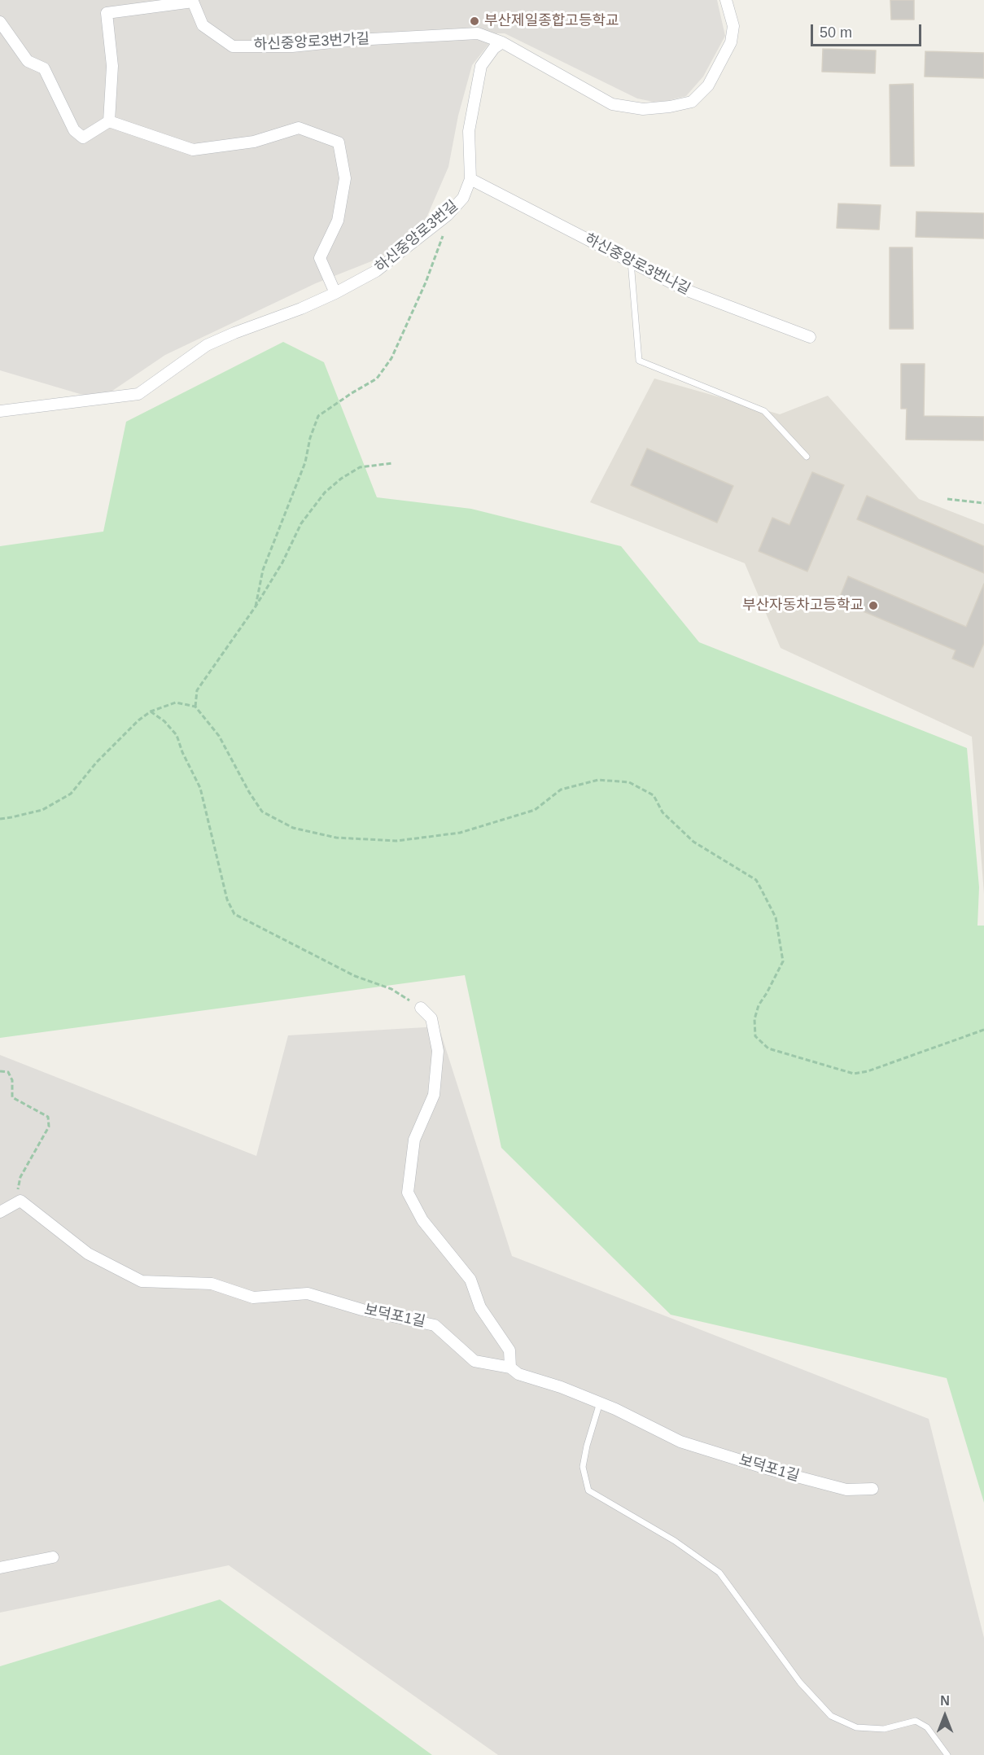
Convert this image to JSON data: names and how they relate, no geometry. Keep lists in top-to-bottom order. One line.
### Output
{"streets":{"street":["하신중앙로3번가길","하신중앙로3번길","하신중앙로3번나길","보덕포1길"]},"crossings":[["하신중앙로3번가길","하신중앙로3번길"],["하신중앙로3번길","하신중앙로3번나길"]],"places":["부산제일종합고등학교","부산자동차고등학교"],"scale_bar":"50 m","north":"top"}
